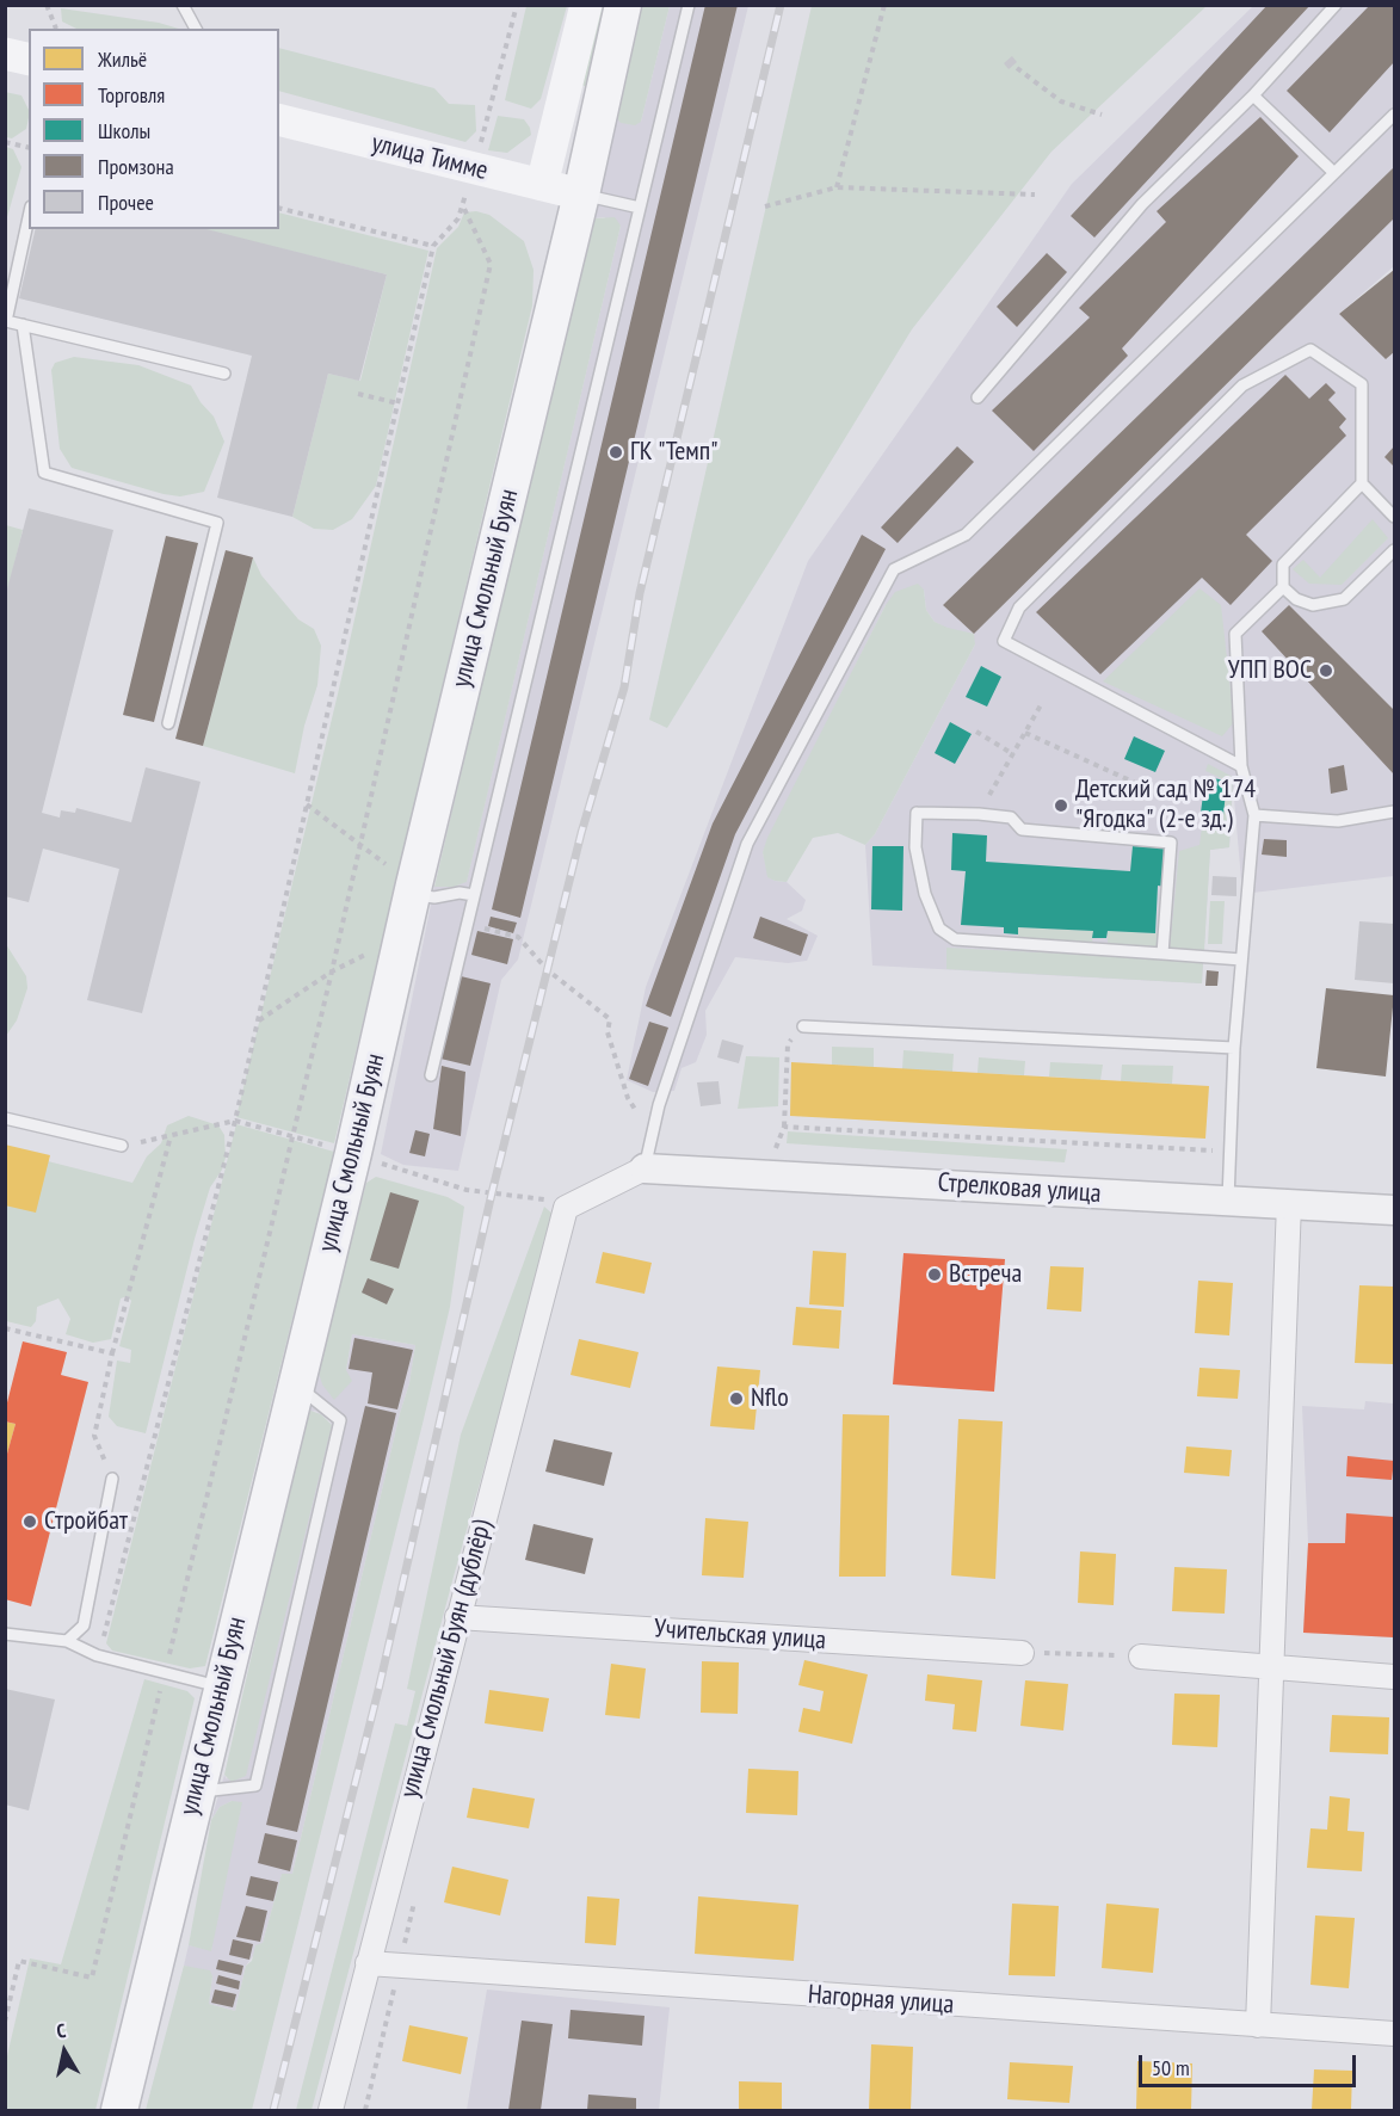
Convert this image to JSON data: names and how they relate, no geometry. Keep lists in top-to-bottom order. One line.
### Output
{"streets":{"main road":["улица Тимме","улица Смольный Буян"],"street":["Стрелковая улица","Учительская улица","улица Смольный Буян (дублёр)","Нагорная улица"]},"crossings":[["улица Тимме","улица Смольный Буян"],["Стрелковая улица","улица Смольный Буян (дублёр)"],["Учительская улица","улица Смольный Буян (дублёр)"],["улица Смольный Буян (дублёр)","Нагорная улица"]],"places":["ГК \"Темп\"","УПП ВОС","Детский сад № 174 \"Ягодка\" (2-е зд.)","Встреча","Nflo","Стройбат"],"legend":["Жильё","Торговля","Школы","Промзона","Прочее"],"scale_bar":"50 m","north":"top"}
